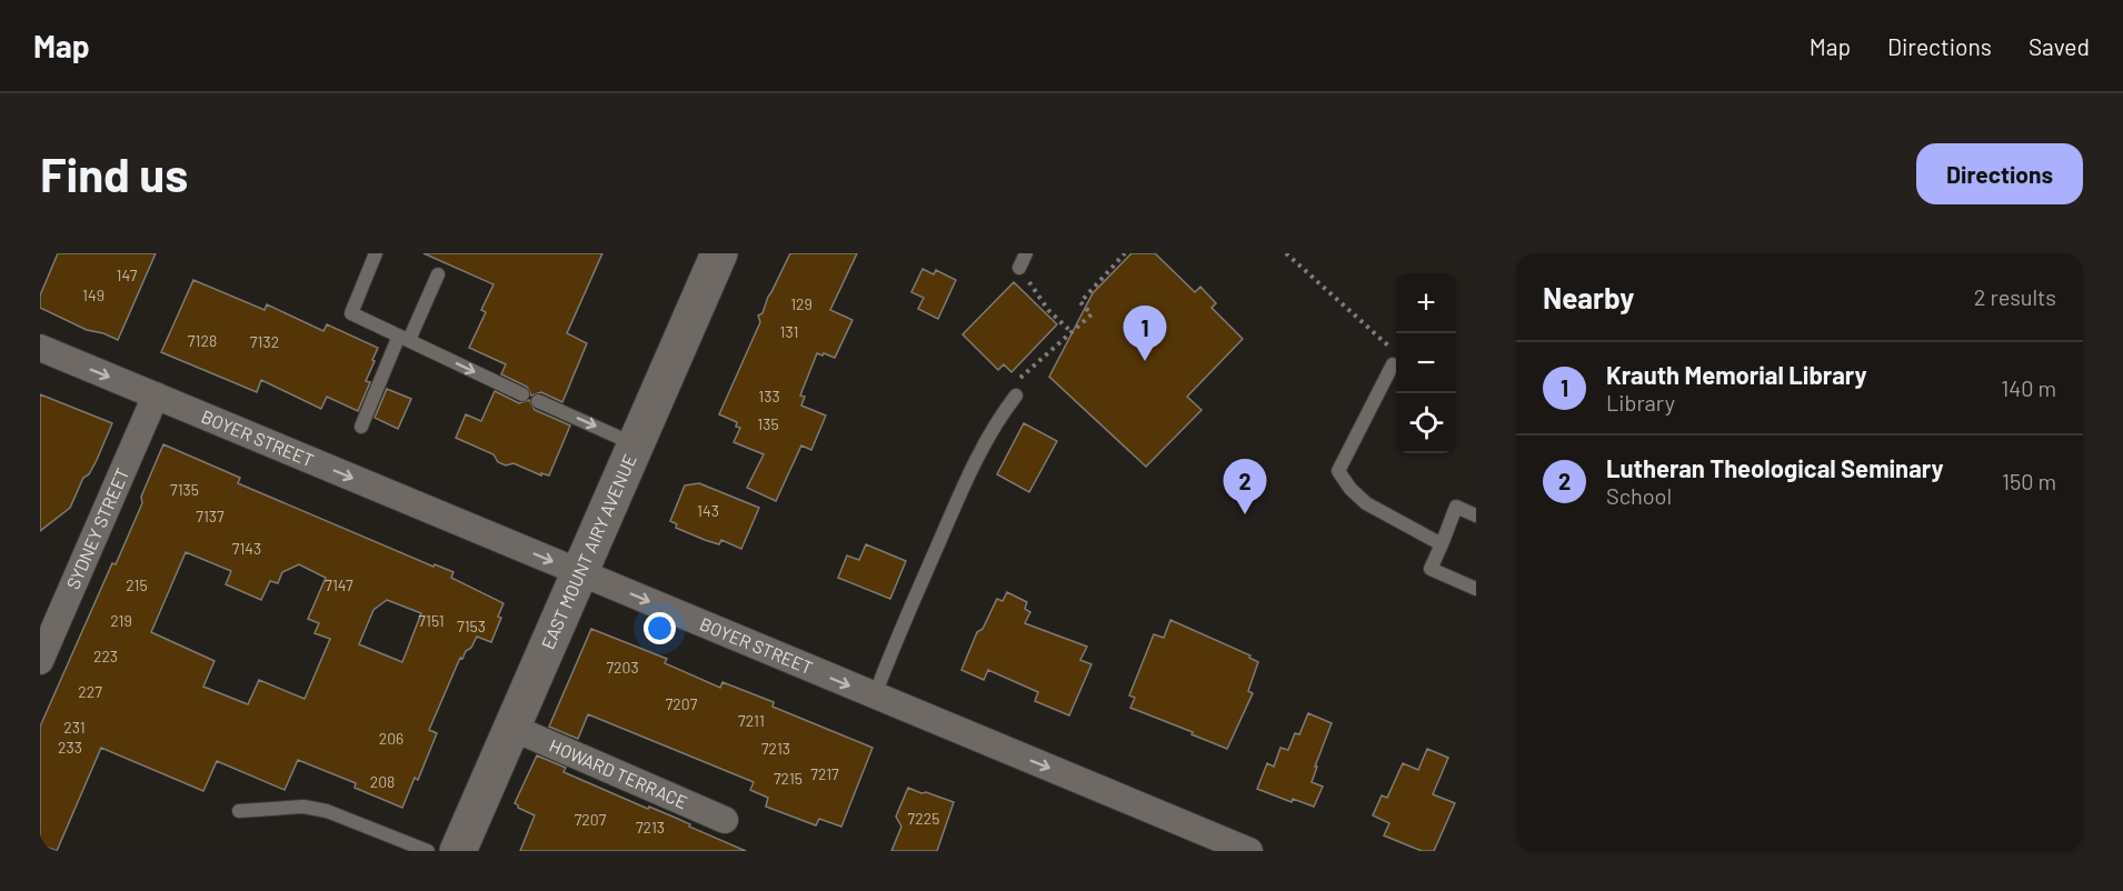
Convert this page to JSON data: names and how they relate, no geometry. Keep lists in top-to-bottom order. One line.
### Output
{"streets":{"main road":["EAST MOUNT AIRY AVENUE"],"street":["BOYER STREET","SYDNEY STREET","HOWARD TERRACE"]},"crossings":[["BOYER STREET","SYDNEY STREET"],["BOYER STREET","EAST MOUNT AIRY AVENUE"],["EAST MOUNT AIRY AVENUE","HOWARD TERRACE"]],"one_way":["BOYER STREET"],"house_numbers":["147","149","129","131","7128","7132","133","135","7135","143","7137","7143","215","7147","219","7151","7153","223","7203","227","7207","7211","231","206","233","7213","7217","7215","208","7225","7207","7213"],"page":{"header":"Map","nav":["Map","Directions","Saved"],"buttons":"Directions","title":"Find us","heading":["Nearby","2 results"],"map_buttons":["+","−"],"pins":["1","2"],"list":[{"mark":"1","name":"Krauth Memorial Library","note":"Library","value":"140 m"},{"mark":"2","name":"Lutheran Theological Seminary","note":"School","value":"150 m"}]}}
